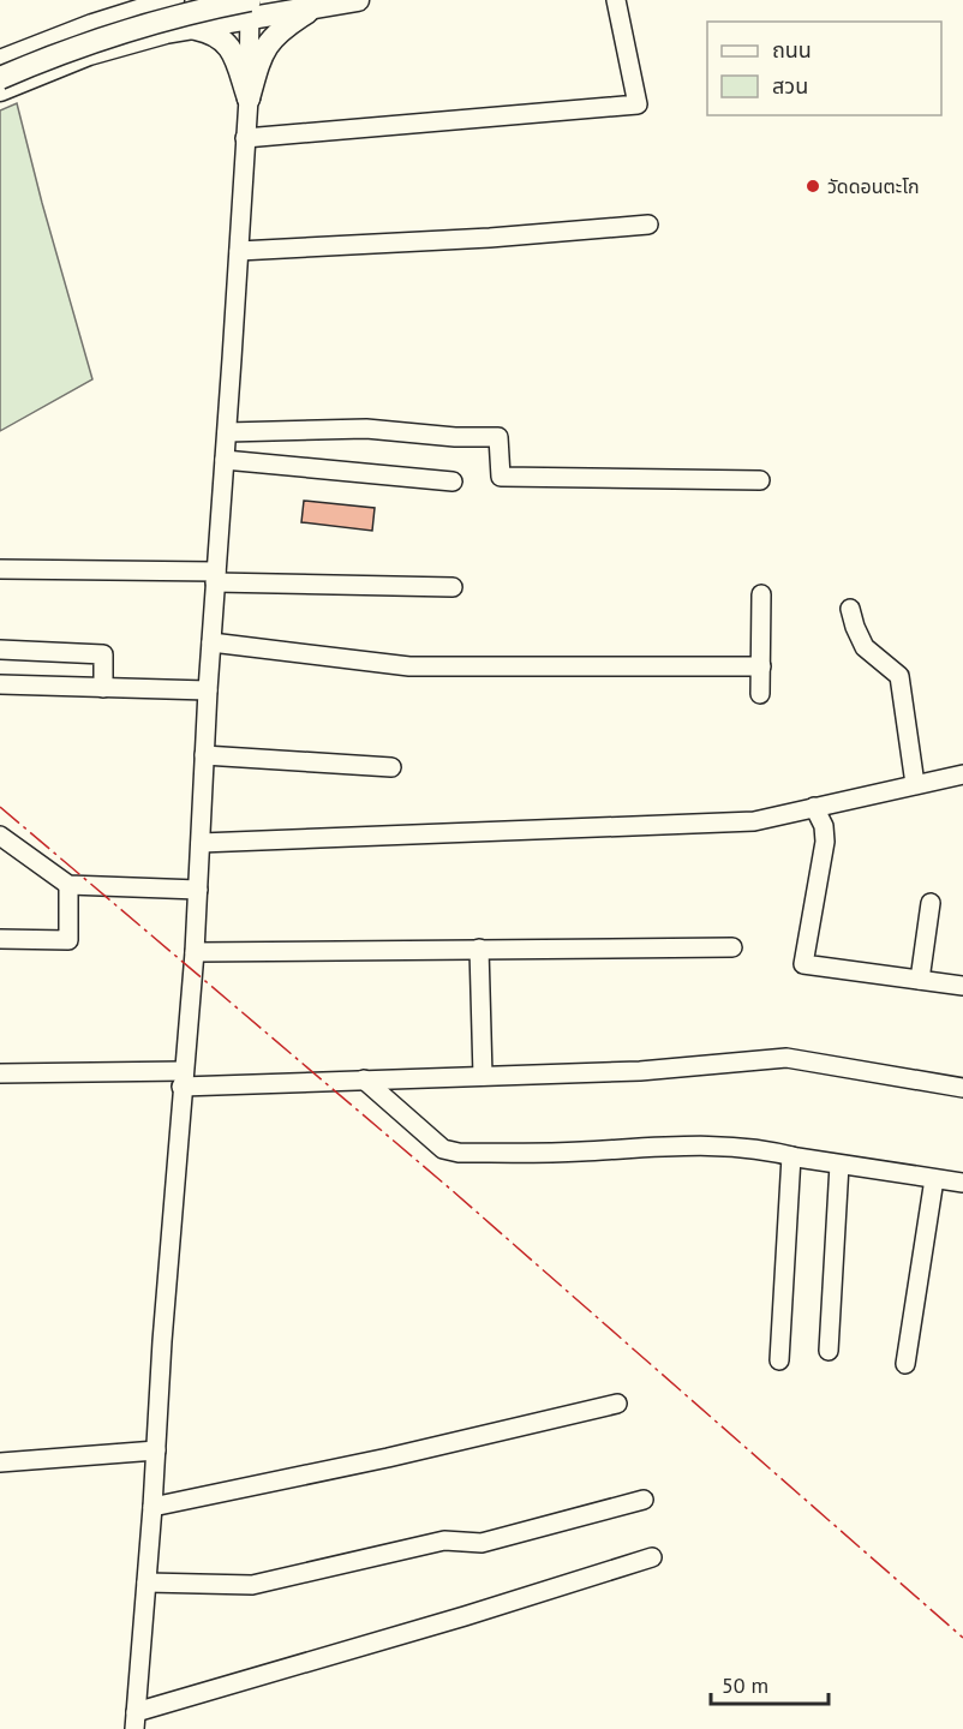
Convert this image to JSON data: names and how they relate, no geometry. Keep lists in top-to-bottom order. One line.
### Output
{"places":["วัดดอนตะโก"],"legend":["ถนน","สวน"],"scale_bar":"50 m"}
